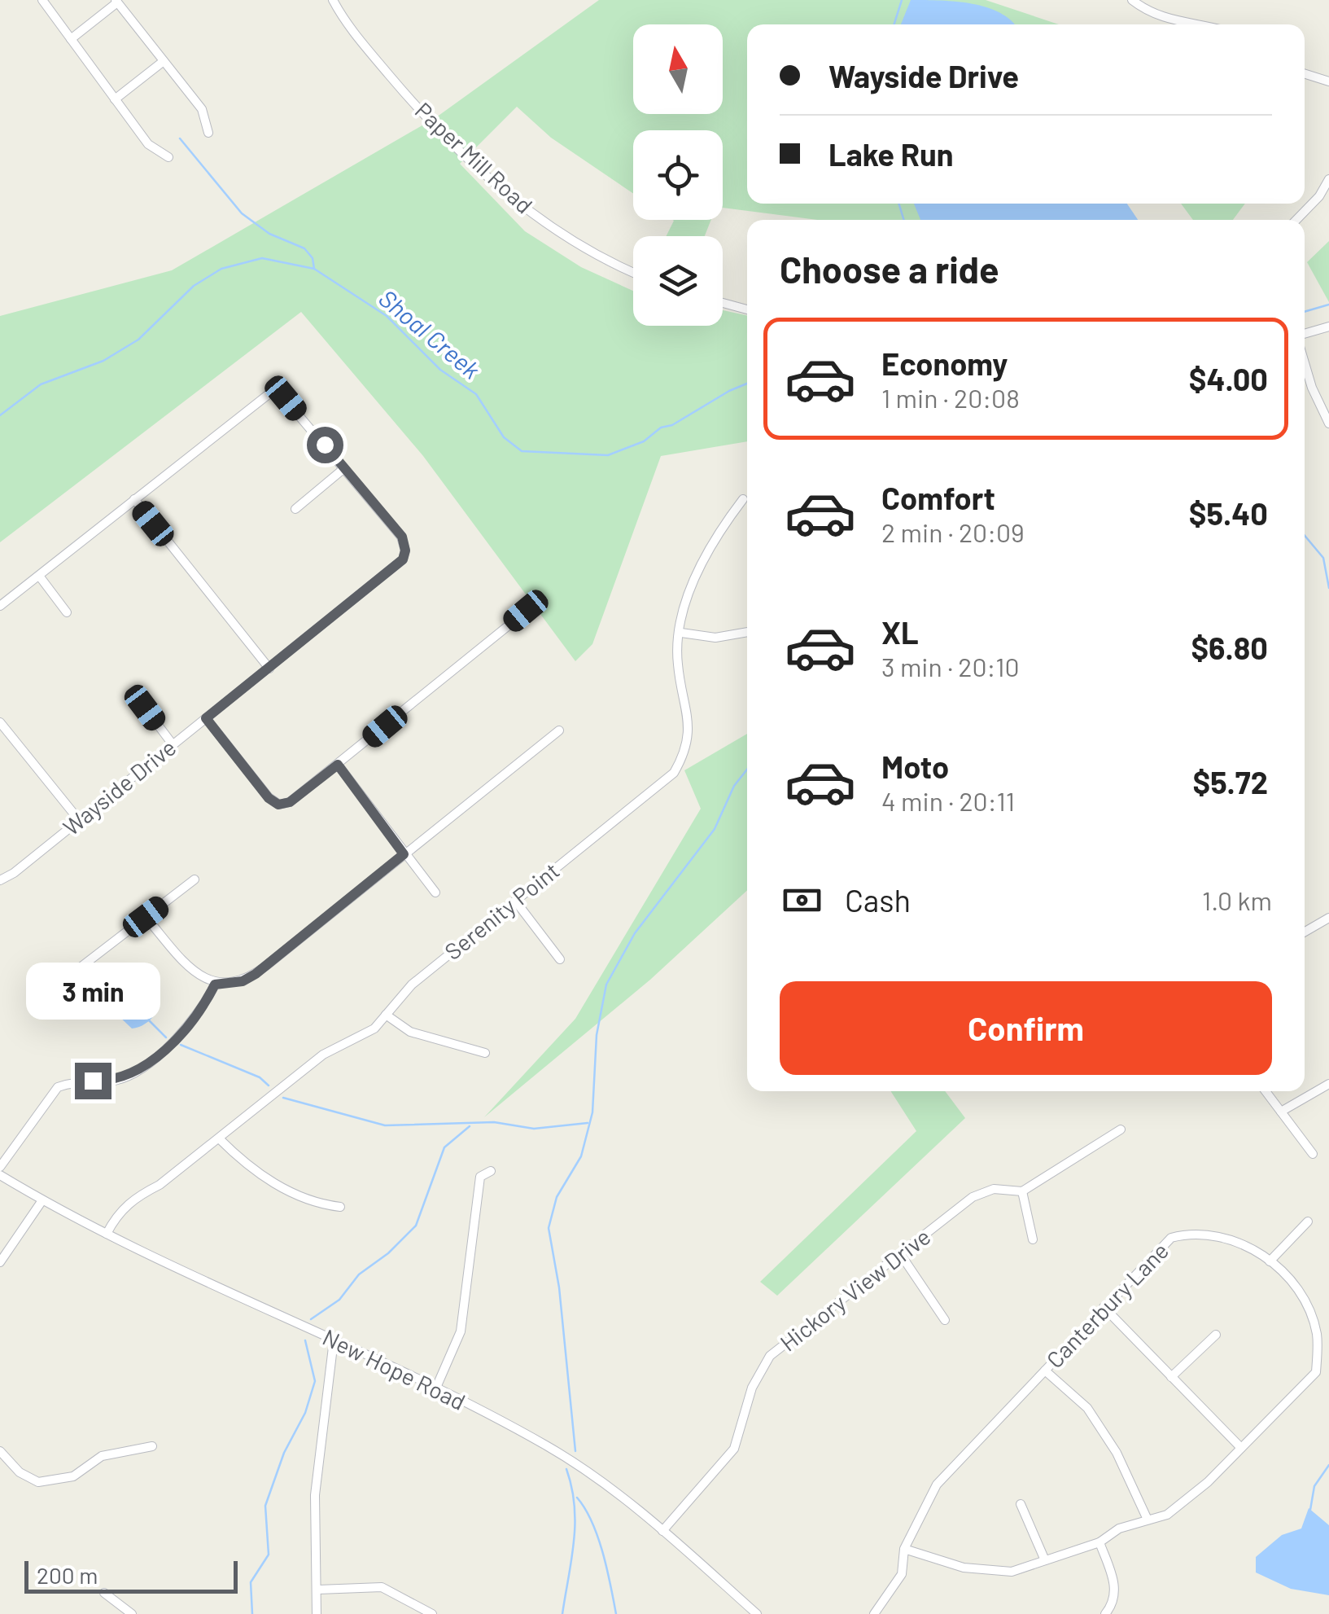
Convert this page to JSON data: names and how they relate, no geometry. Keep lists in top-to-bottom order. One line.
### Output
{"streets":{"street":["Paper Mill Road","Wayside Drive","Serenity Point","Hickory View Drive","Canterbury Lane","New Hope Road"]},"crossings":[["Serenity Point","New Hope Road"],["Hickory View Drive","New Hope Road"]],"water":["Shoal Creek"],"scale_bar":"200 m","north":"top","page":{"banner":["Wayside Drive","Lake Run"],"heading":"Choose a ride","list":[{"name":"Economy","note":"1 min · 20:08","value":"$4.00"},{"name":"Comfort","note":"2 min · 20:09","value":"$5.40"},{"name":"XL","note":"3 min · 20:10","value":"$6.80"},{"name":"Moto","note":"4 min · 20:11","value":"$5.72"}],"pay":["Cash","1.0 km"],"bubble":"3 min","buttons":"Confirm","scale":"200 m"}}
